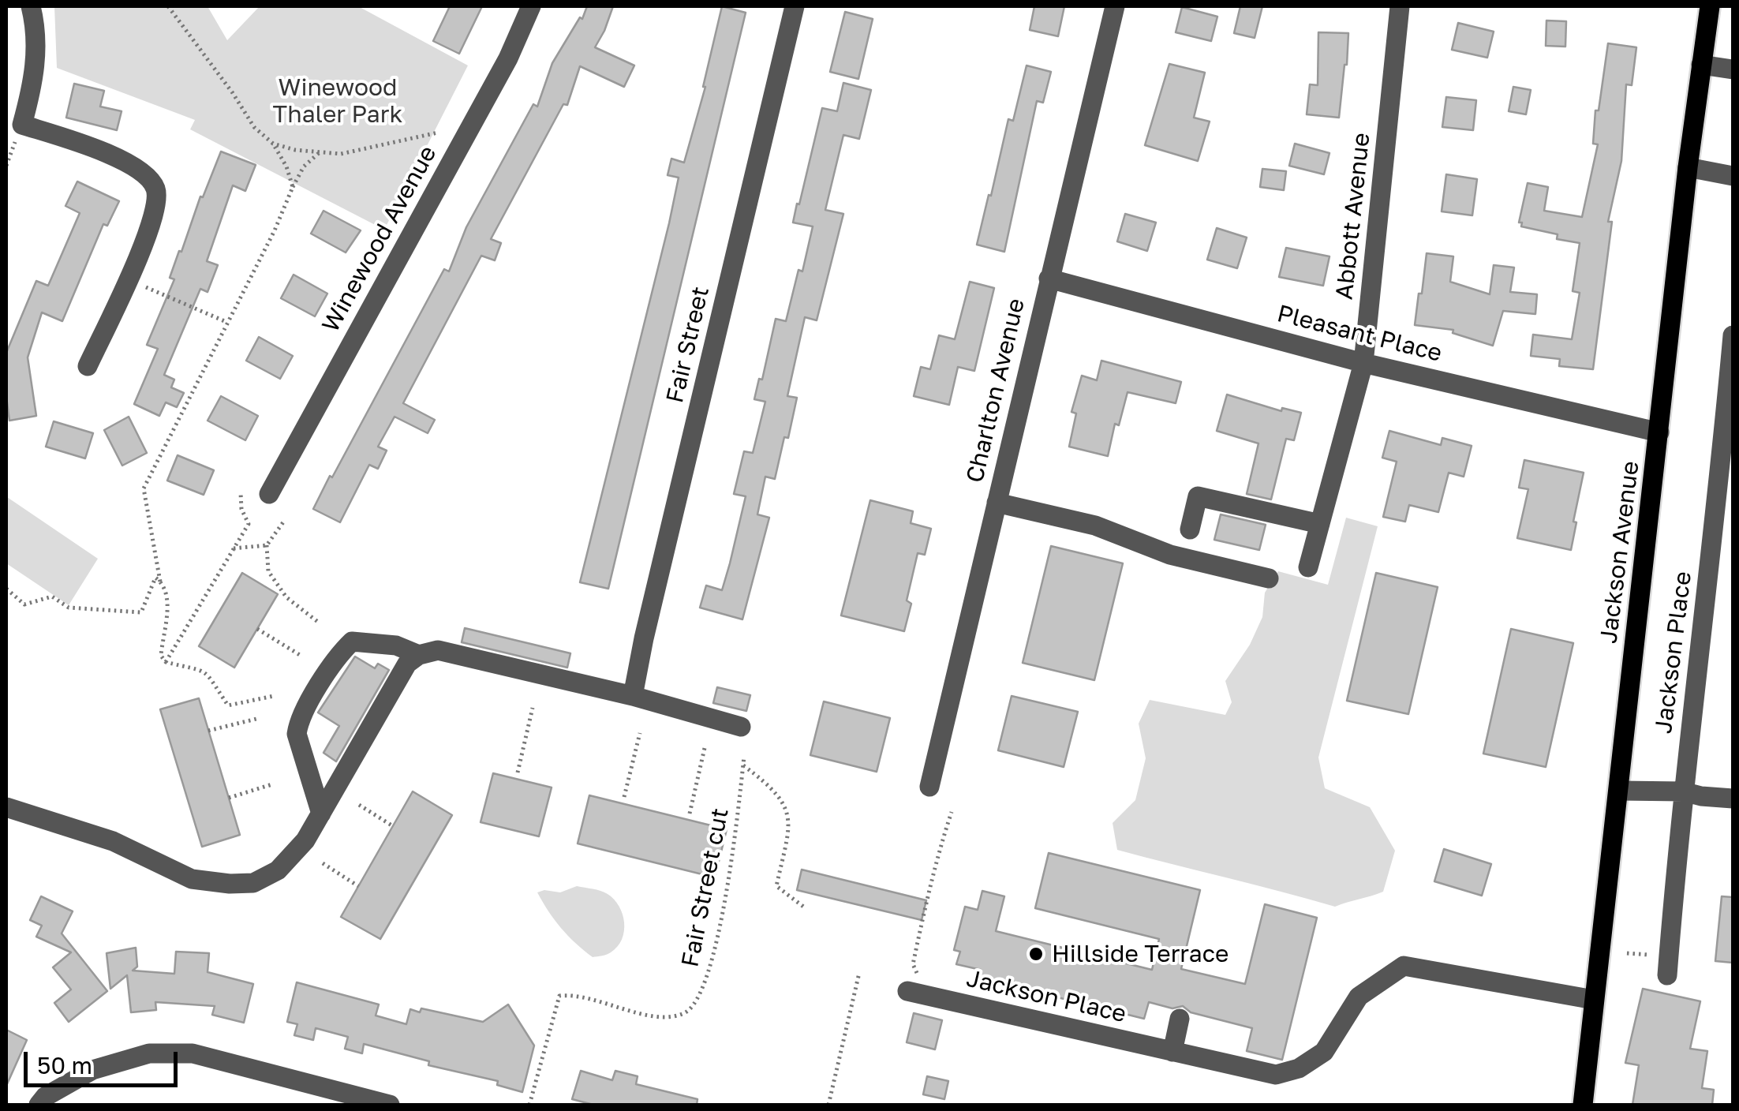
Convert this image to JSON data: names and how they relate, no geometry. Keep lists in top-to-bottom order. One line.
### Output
{"streets":{"main road":["Jackson Avenue"],"street":["Abbott Avenue","Winewood Avenue","Pleasant Place","Fair Street","Charlton Avenue","Jackson Place"],"path":["Fair Street cut"]},"crossings":[["Abbott Avenue","Pleasant Place"],["Pleasant Place","Charlton Avenue"],["Pleasant Place","Jackson Avenue"],["Jackson Avenue","Jackson Place"]],"parks":["Winewood Thaler Park"],"places":["Hillside Terrace"],"scale_bar":"50 m"}
